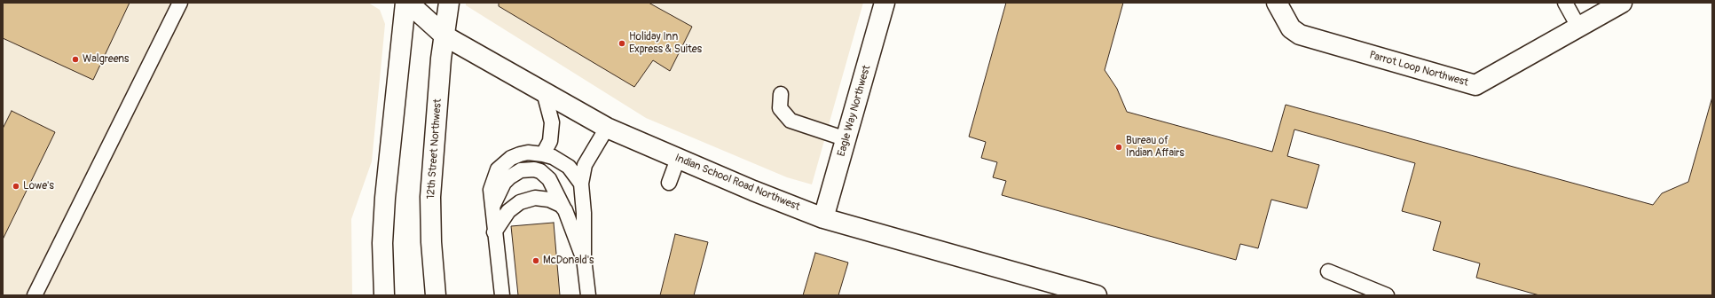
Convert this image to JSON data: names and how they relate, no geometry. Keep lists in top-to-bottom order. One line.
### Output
{"streets":{"street":["Parrot Loop Northwest","Eagle Way Northwest","12th Street Northwest","Indian School Road Northwest"]},"crossings":[["Eagle Way Northwest","Indian School Road Northwest"],["12th Street Northwest","Indian School Road Northwest"]],"places":["Holiday Inn Express & Suites","Walgreens","Bureau of Indian Affairs","Lowe's","McDonald's"]}
